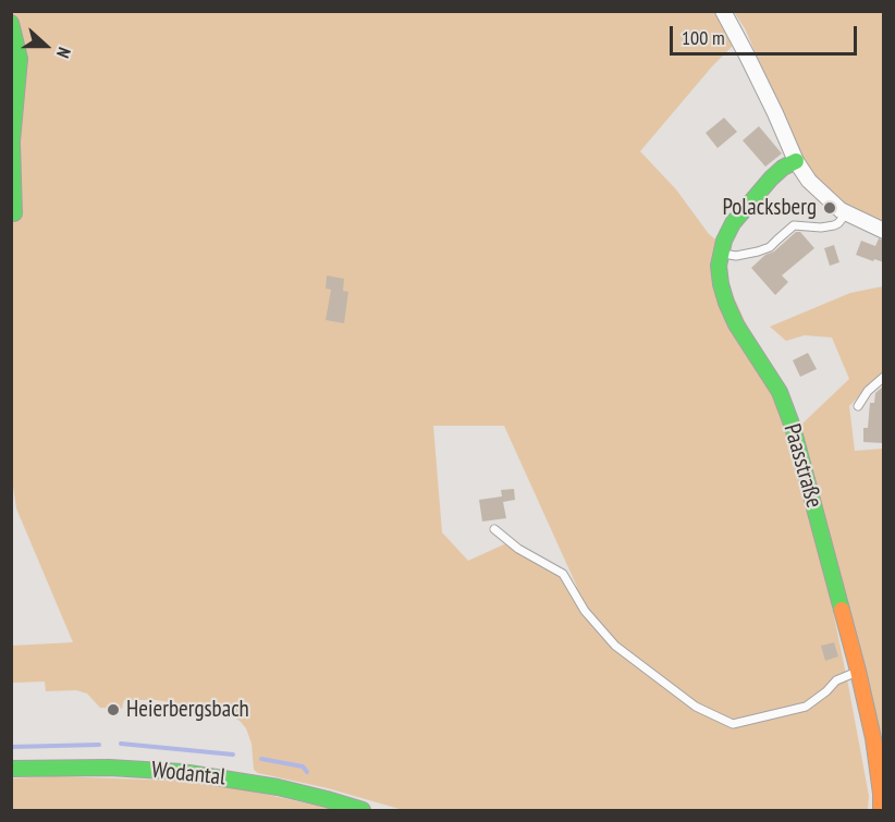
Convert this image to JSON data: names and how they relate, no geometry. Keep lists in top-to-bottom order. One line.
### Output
{"streets":{"street":["Paasstraße","Wodantal"]},"places":["Polacksberg","Heierbergsbach"],"scale_bar":"100 m","north":"right"}
